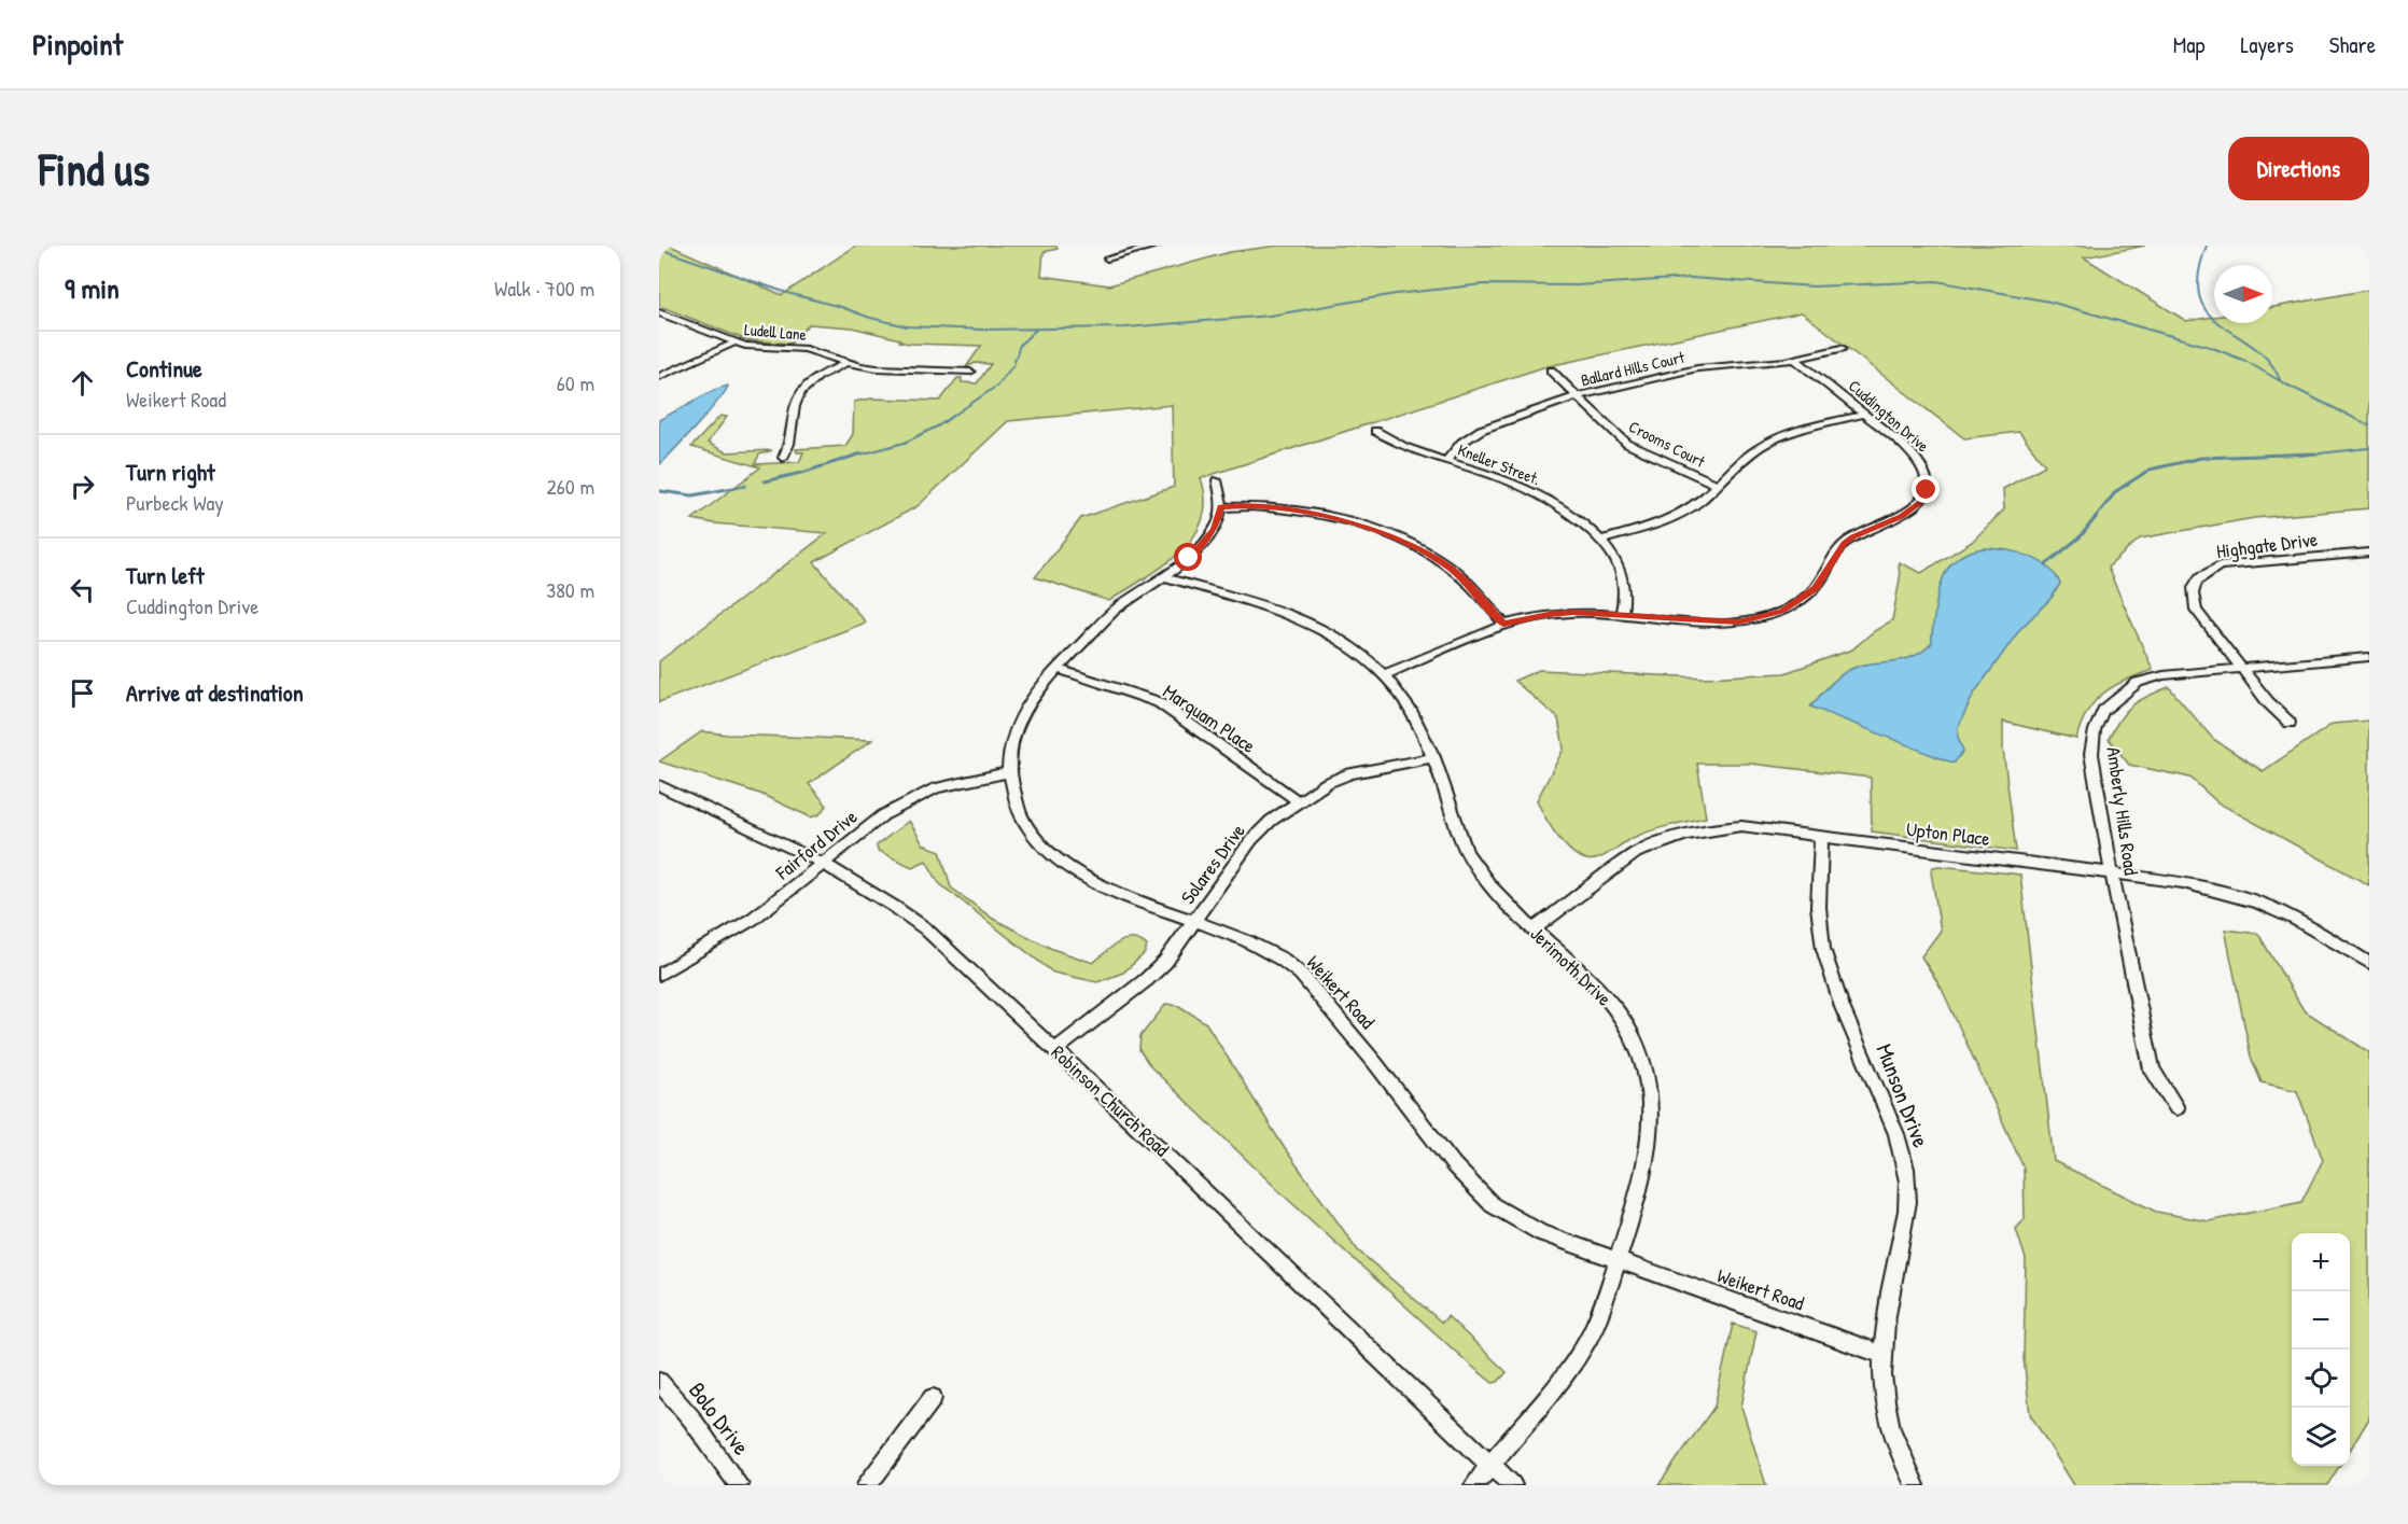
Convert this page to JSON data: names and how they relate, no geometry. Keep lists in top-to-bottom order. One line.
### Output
{"streets":{"street":["Ludell Lane","Ballard Hills Court","Cuddington Drive","Crooms Court","Kneller Street.","Highgate Drive","Marquam Place","Amberly Hills Road","Upton Place","Fairford Drive","Solares Drive","Jerimoth Drive","Weikert Road","Munson Drive","Robinson Church Road","Bolo Drive"]},"crossings":[["Ballard Hills Court","Cuddington Drive"],["Ballard Hills Court","Crooms Court"],["Ballard Hills Court","Kneller Street."],["Cuddington Drive","Kneller Street."],["Cuddington Drive","Jerimoth Drive"],["Highgate Drive","Amberly Hills Road"],["Marquam Place","Solares Drive"],["Marquam Place","Weikert Road"],["Amberly Hills Road","Upton Place"],["Upton Place","Jerimoth Drive"],["Upton Place","Munson Drive"],["Fairford Drive","Weikert Road"],["Fairford Drive","Robinson Church Road"],["Solares Drive","Jerimoth Drive"],["Solares Drive","Weikert Road"],["Solares Drive","Robinson Church Road"],["Jerimoth Drive","Weikert Road"],["Jerimoth Drive","Robinson Church Road"],["Weikert Road","Munson Drive"]],"north":"right","page":{"header":"Pinpoint","nav":["Map","Layers","Share"],"buttons":"Directions","title":"Find us","heading":["9 min","Walk · 700 m"],"list":[["Continue","Weikert Road","60 m"],["Turn right","Purbeck Way","260 m"],["Turn left","Cuddington Drive","380 m"],"Arrive at destination"],"map_buttons":["+","−"]}}
